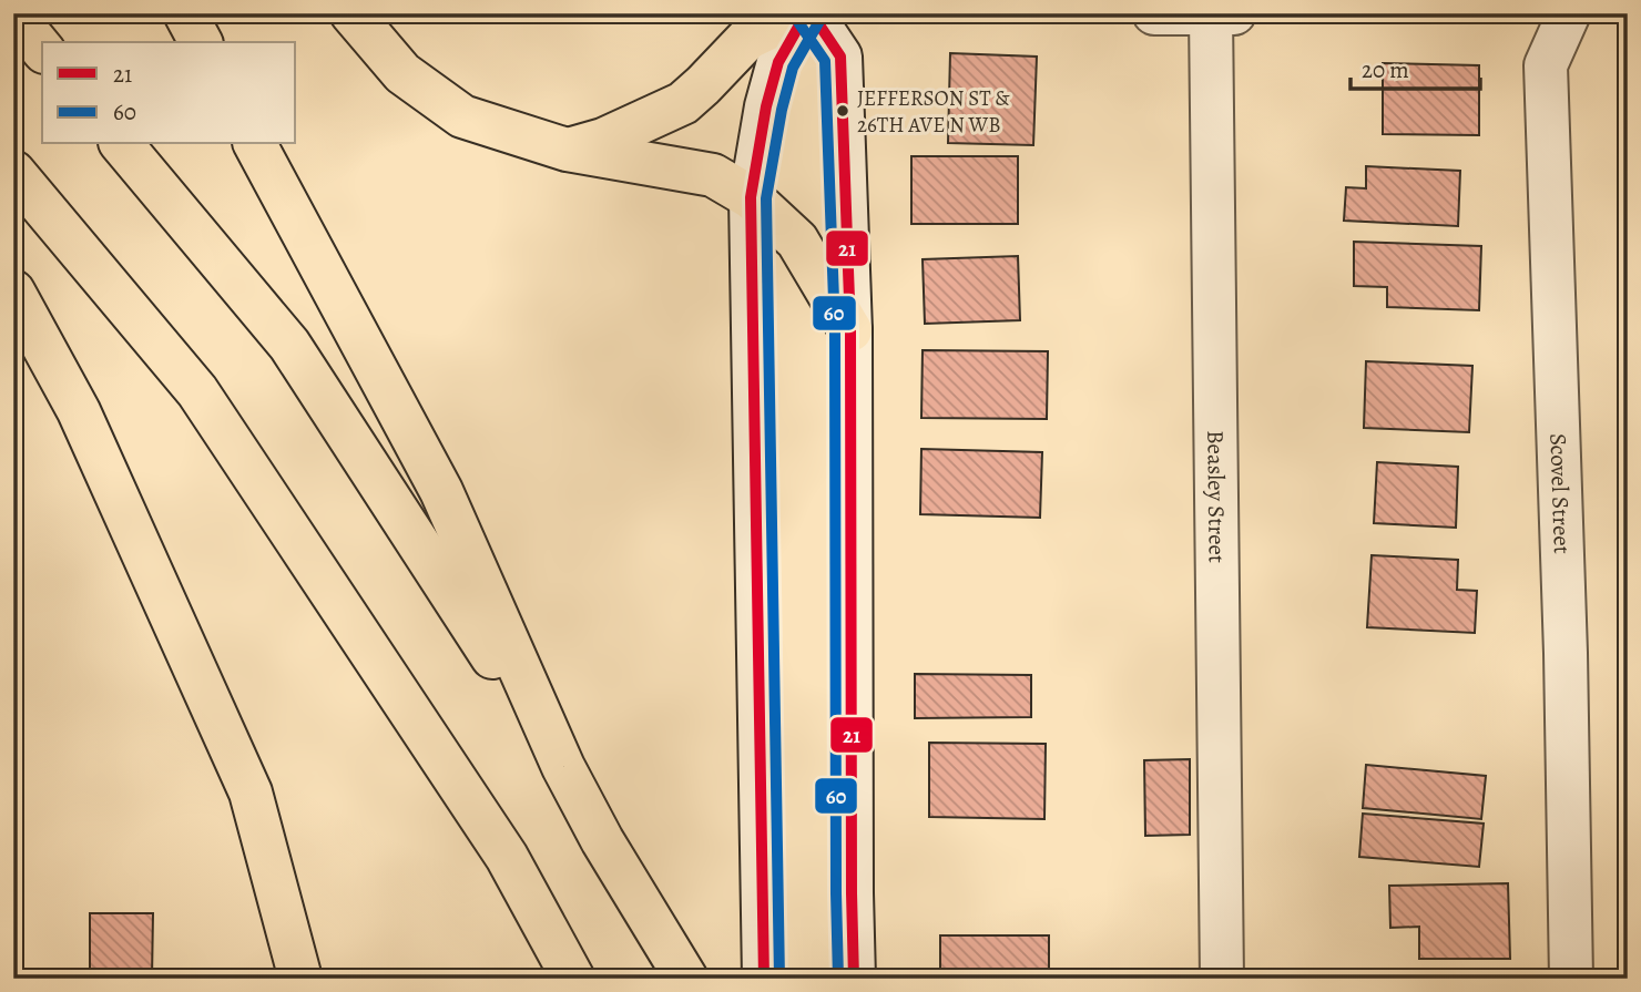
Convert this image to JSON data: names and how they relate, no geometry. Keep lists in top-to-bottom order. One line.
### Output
{"streets":{"street":["Scovel Street","Beasley Street"]},"places":["JEFFERSON ST & 26TH AVE N WB"],"lines":["transit line 21","transit line 60"],"legend":["21","60"],"scale_bar":"20 m"}
